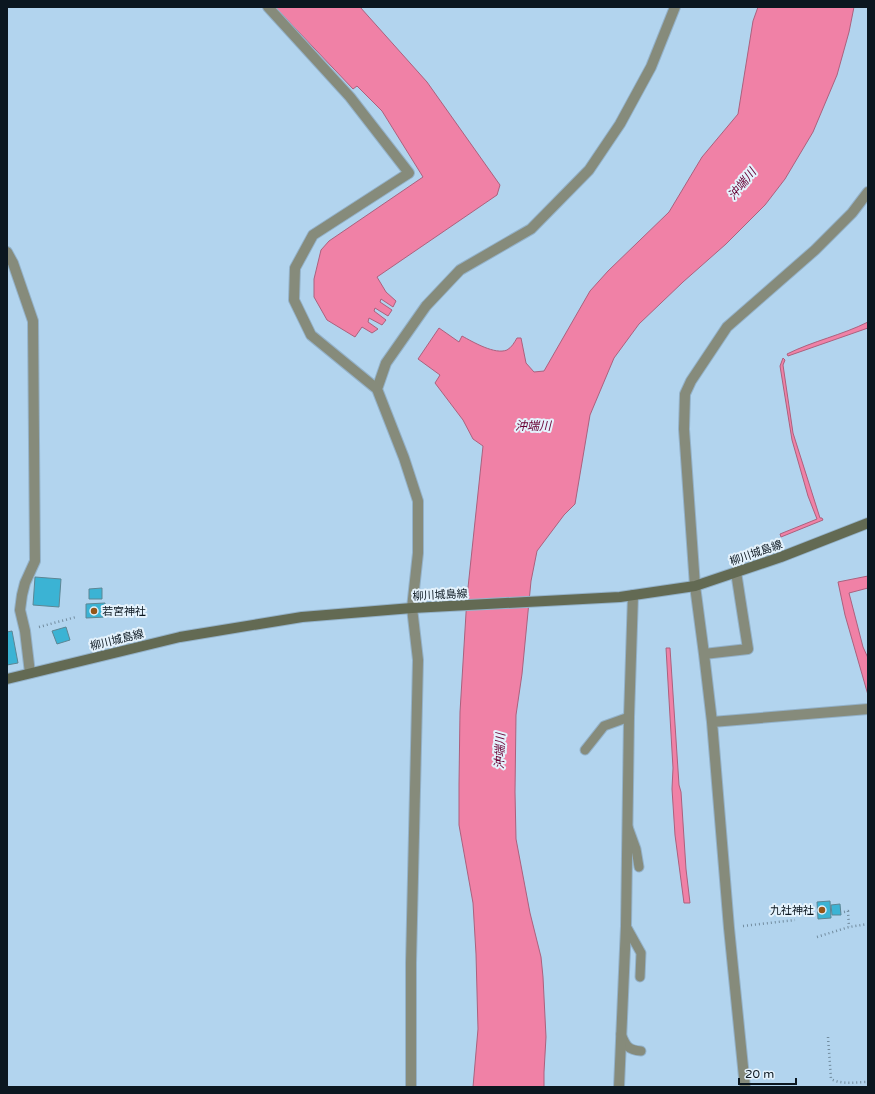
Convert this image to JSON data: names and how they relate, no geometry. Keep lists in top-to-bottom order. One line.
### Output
{"streets":{"main road":["柳川城島線"]},"water":["沖端川"],"places":["若宮神社","九社神社"],"scale_bar":"20 m"}
